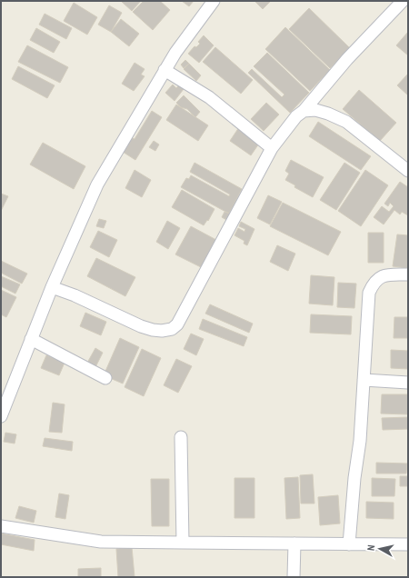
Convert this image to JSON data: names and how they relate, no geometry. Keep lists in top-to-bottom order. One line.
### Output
{"north":"left"}
